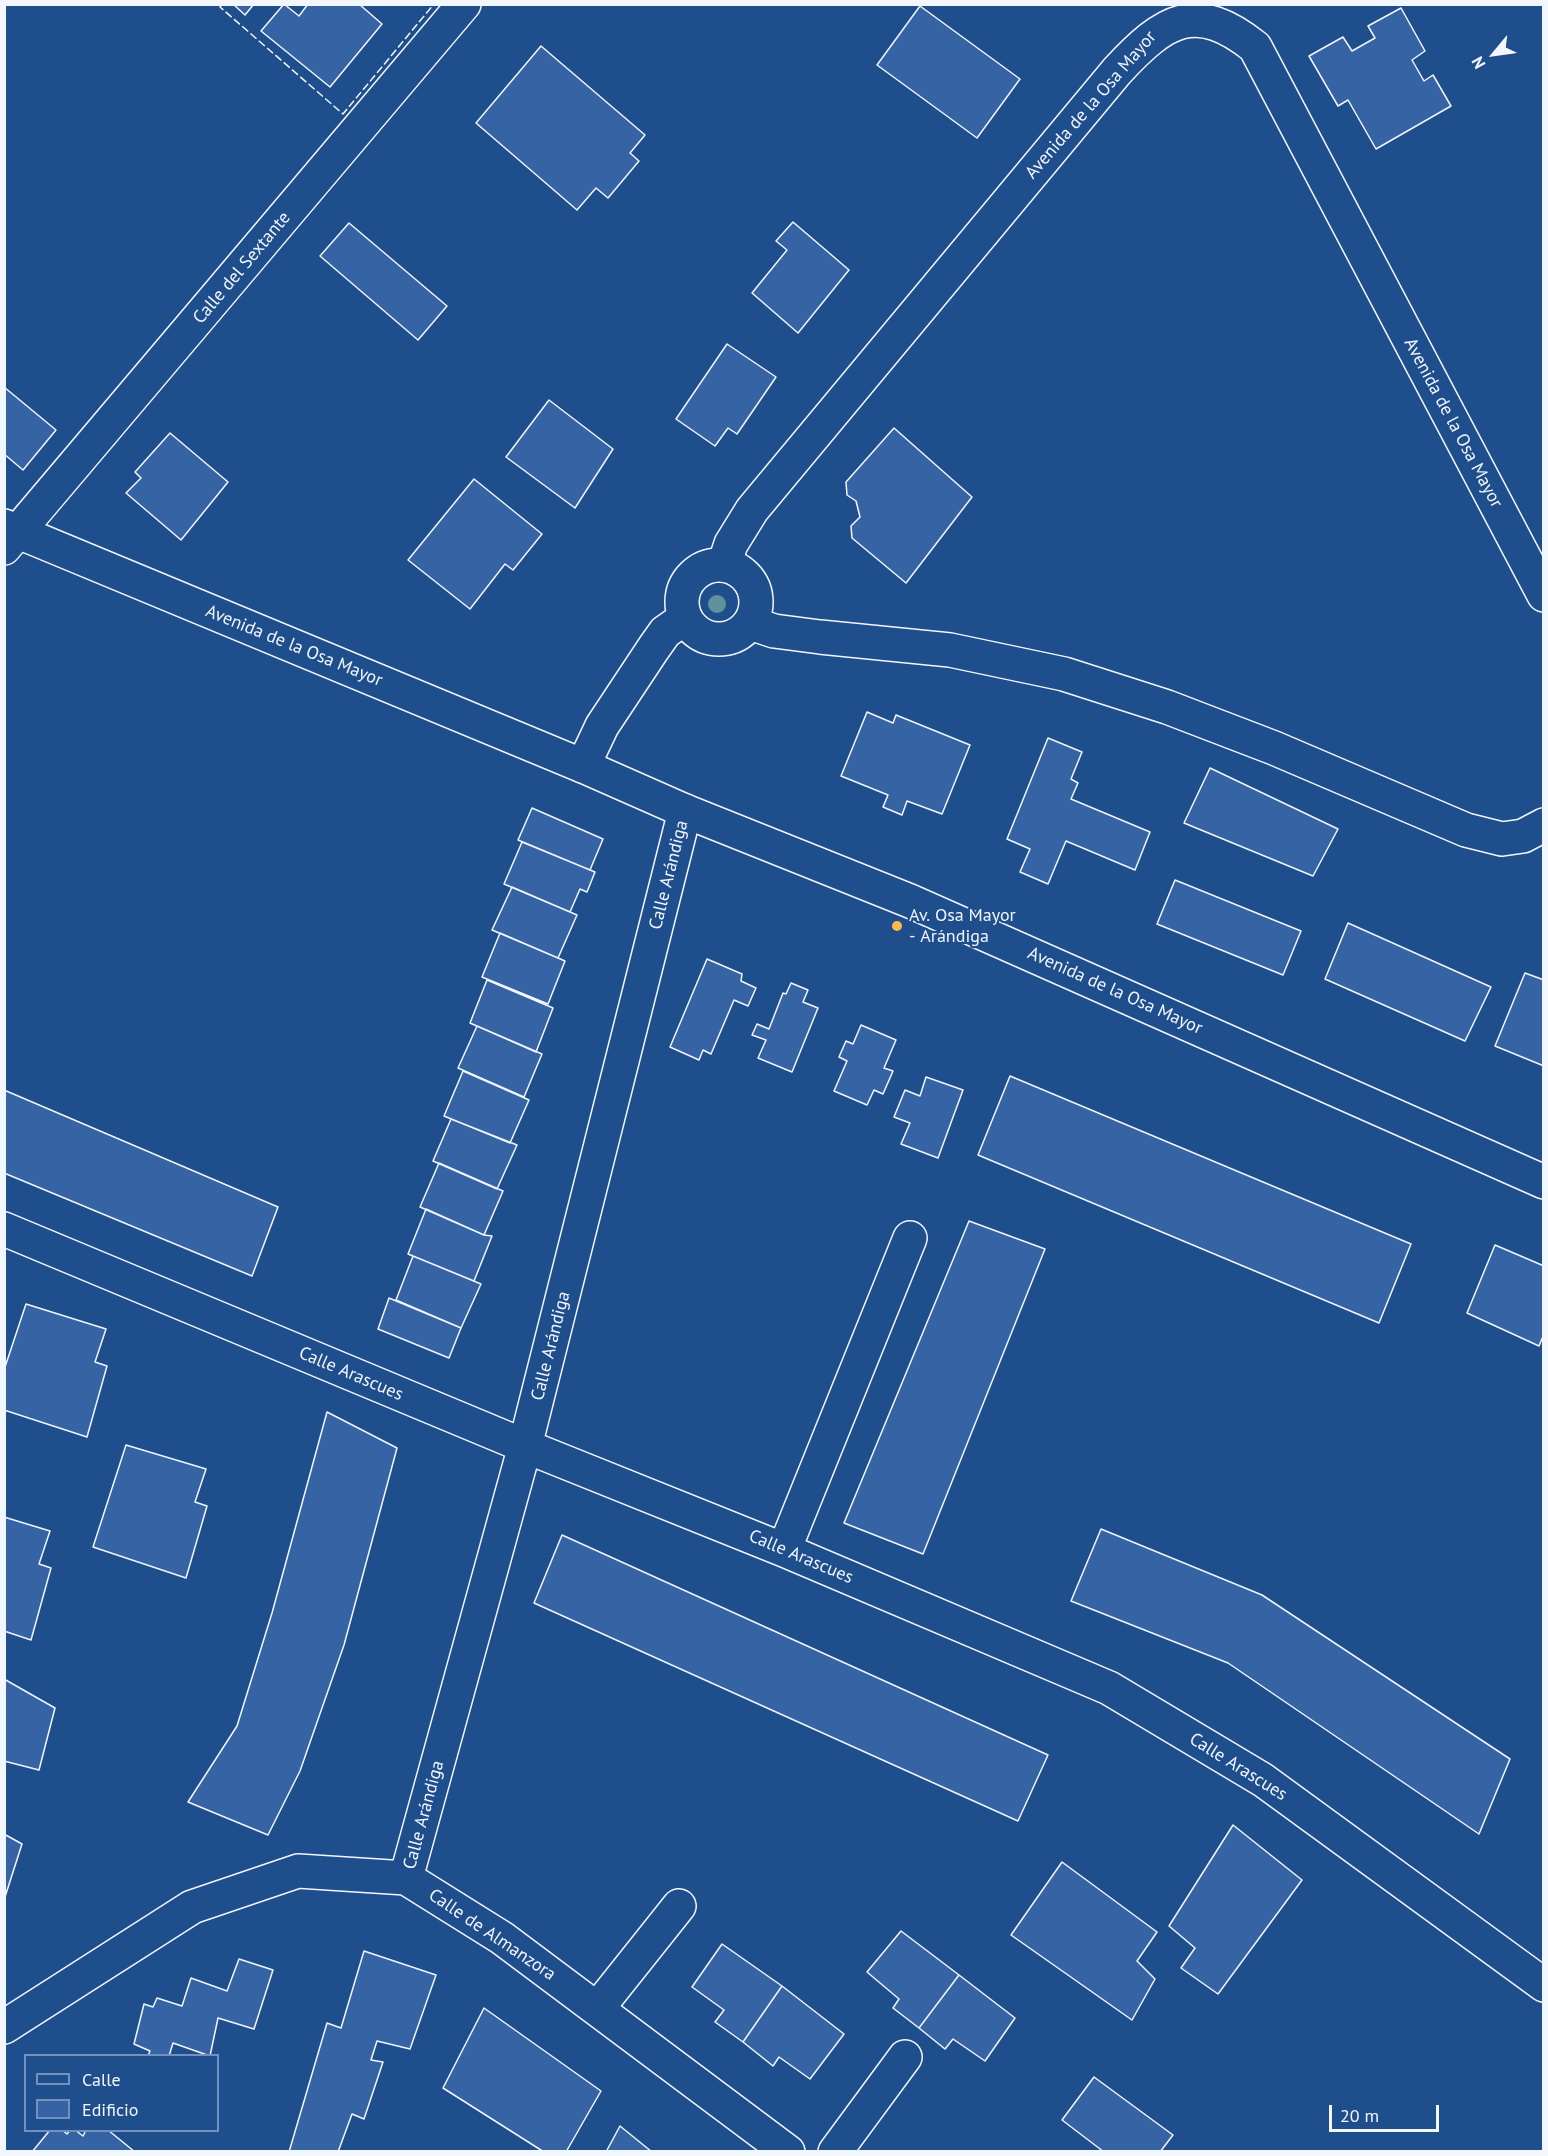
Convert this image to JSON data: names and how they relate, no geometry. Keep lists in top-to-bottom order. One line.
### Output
{"streets":{"street":["Avenida de la Osa Mayor","Calle del Sextante","Calle Arándiga","Calle Arascues","Calle de Almanzora"]},"crossings":[["Avenida de la Osa Mayor","Calle del Sextante"],["Avenida de la Osa Mayor","Calle Arándiga"],["Calle Arándiga","Calle Arascues"],["Calle Arándiga","Calle de Almanzora"]],"places":["Av. Osa Mayor - Arándiga"],"legend":["Calle","Edificio"],"scale_bar":"20 m","north":"bottom left"}
